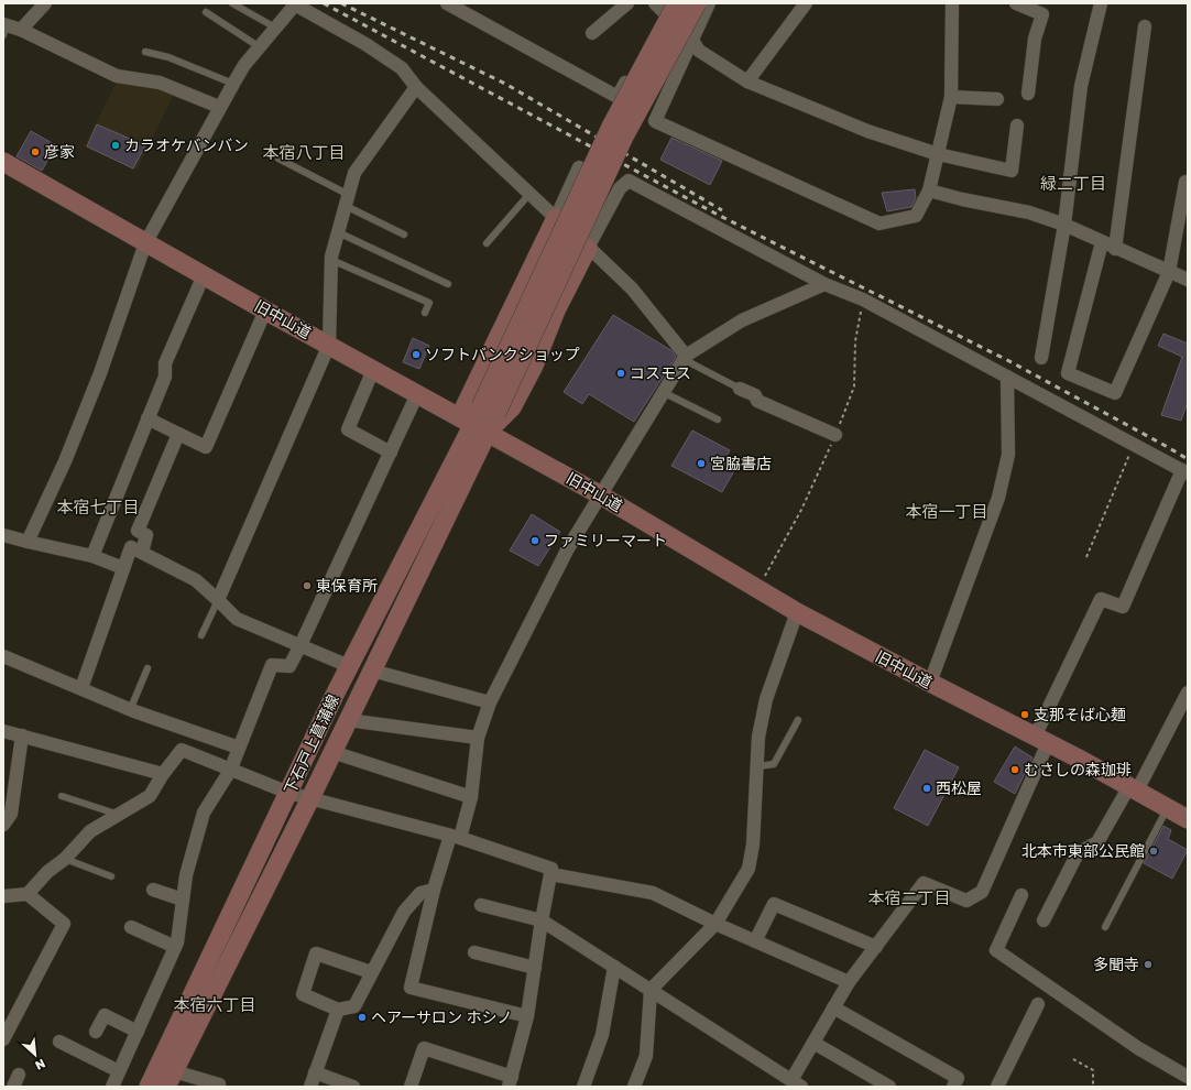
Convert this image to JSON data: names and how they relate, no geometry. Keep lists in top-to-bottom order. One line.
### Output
{"streets":{"main road":["旧中山道","下石戸上菖蒲線"]},"crossings":[["旧中山道","下石戸上菖蒲線"]],"districts":["本宿八丁目","緑二丁目","本宿七丁目","本宿一丁目","本宿二丁目","本宿六丁目"],"places":["カラオケバンバン","彦家","ソフトバンクショップ","コスモス","宮脇書店","ファミリーマート","東保育所","支那そば心麺","むさしの森珈琲","西松屋","北本市東部公民館","多聞寺","ヘアーサロン ホシノ"],"north":"bottom right"}
